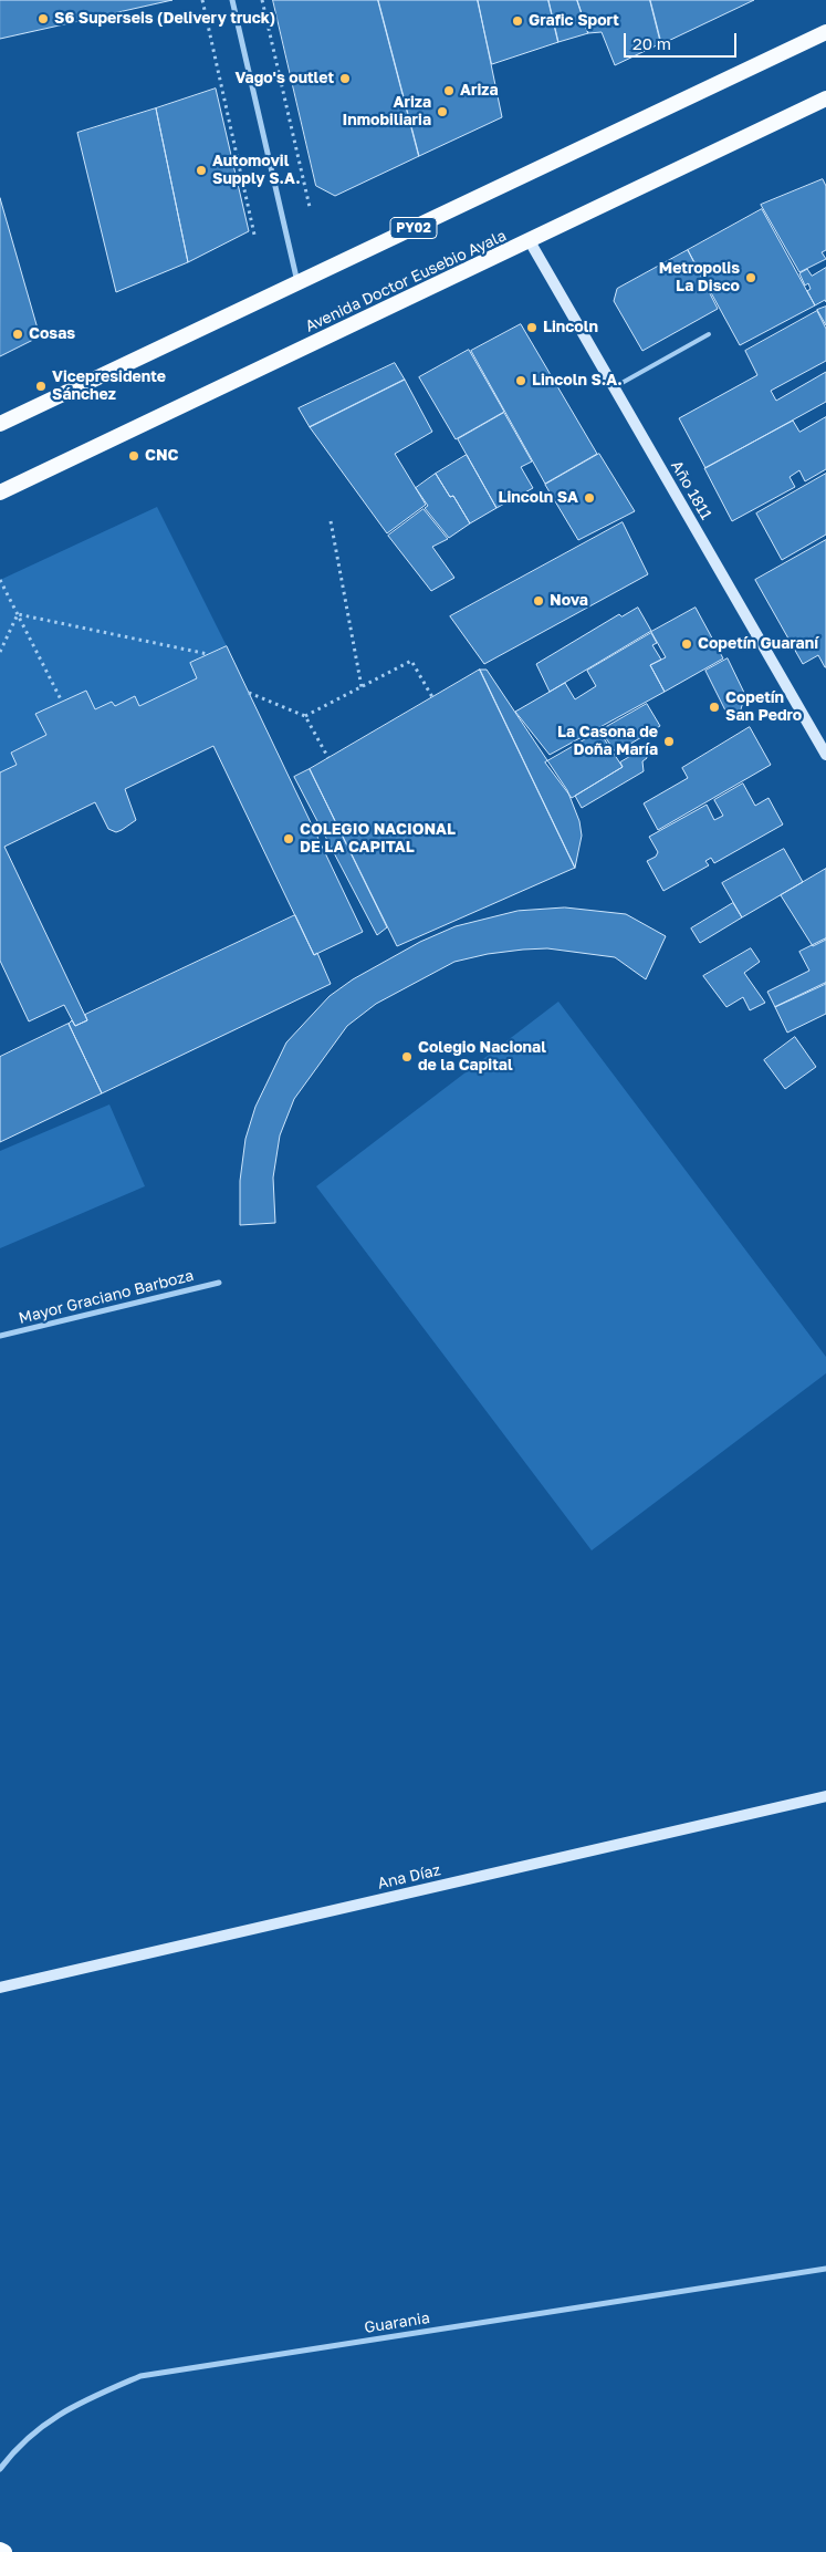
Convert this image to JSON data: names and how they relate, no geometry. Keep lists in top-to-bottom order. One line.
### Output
{"streets":{"highway":["PY02","Avenida Doctor Eusebio Ayala"],"main road":["Año 1811","Ana Díaz"],"street":["Mayor Graciano Barboza","Guarania"]},"crossings":[["Avenida Doctor Eusebio Ayala","Año 1811"]],"places":["S6 Superseis (Delivery truck)","Grafic Sport","Vago's outlet","Ariza","Ariza Inmobiliaria","Automovil Supply S.A.","Metropolis La Disco","Lincoln","Cosas","Lincoln S.A.","Vicepresidente Sánchez","CNC","Lincoln SA","Nova","Copetín Guaraní","Copetín San Pedro","La Casona de Doña María","COLEGIO NACIONAL DE LA CAPITAL","Colegio Nacional de la Capital"],"scale_bar":"20 m"}
